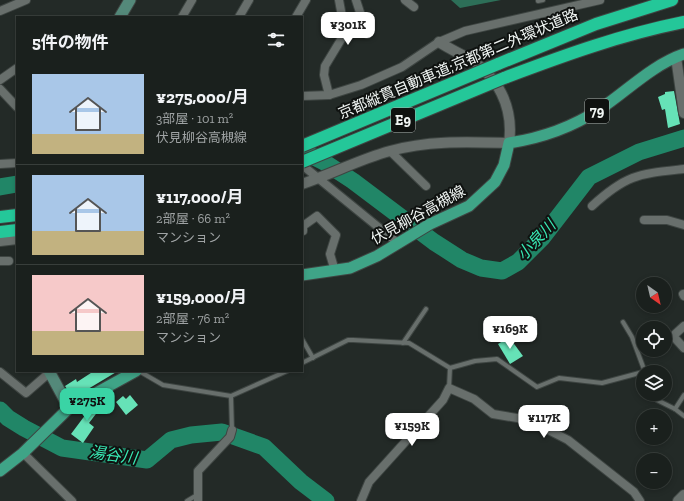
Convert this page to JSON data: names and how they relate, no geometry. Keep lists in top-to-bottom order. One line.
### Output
{"streets":{"highway":["京都縦貫自動車道;京都第二外環状道路","E9"],"main road":["79","伏見柳谷高槻線"]},"crossings":[["79","伏見柳谷高槻線"]],"water":["小泉川","湯谷川"],"north":"bottom right","page":{"price":["¥301K","¥169K","¥275K","¥117K","¥159K"],"heading":"5件の物件","list":[{"name":"¥275,000/月","note":"3部屋 · 101 m² · 伏見柳谷高槻線"},{"name":"¥117,000/月","note":"2部屋 · 66 m² · マンション"},{"name":"¥159,000/月","note":"2部屋 · 76 m² · マンション"}],"map_buttons":["+","−"]}}
